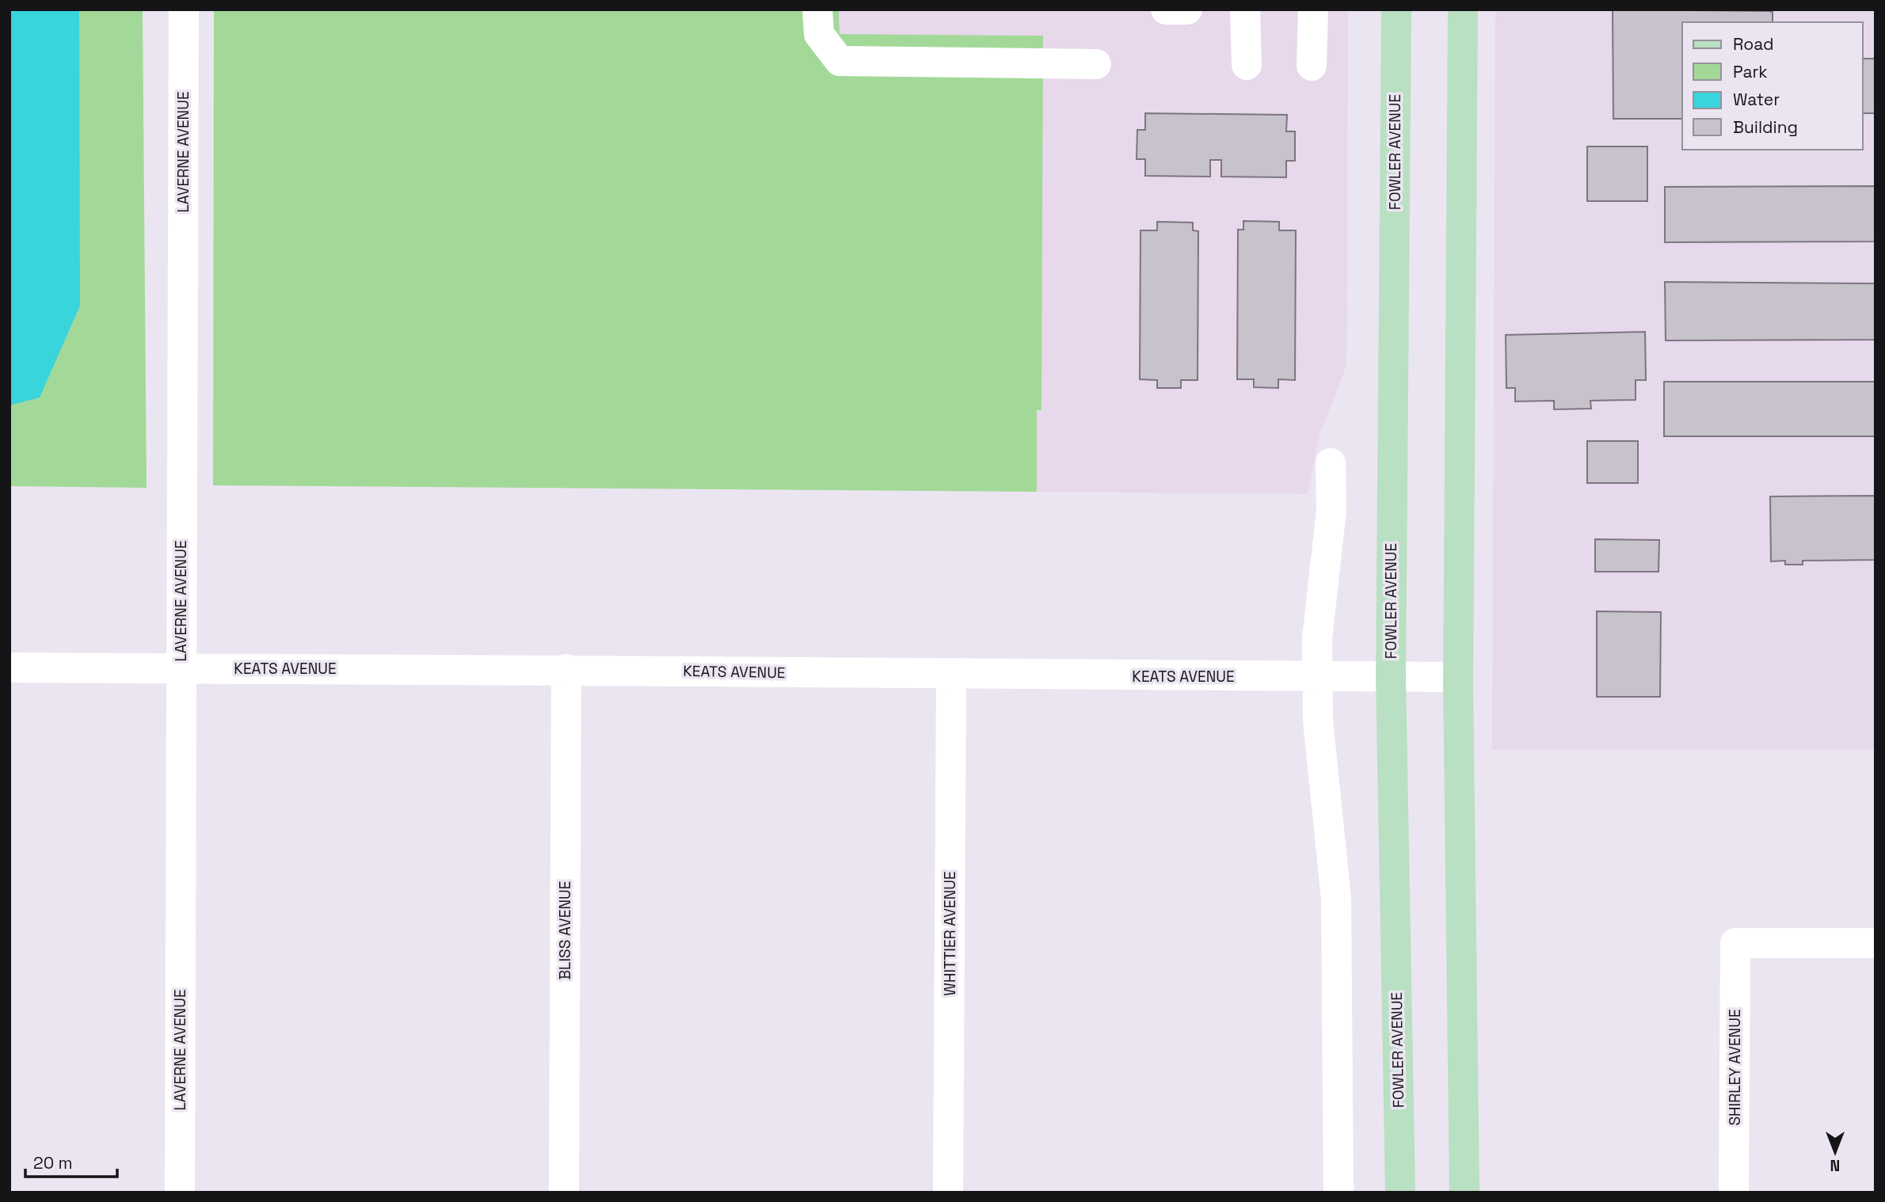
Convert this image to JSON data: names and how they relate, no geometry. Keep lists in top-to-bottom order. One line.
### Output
{"streets":{"main road":["FOWLER AVENUE"],"street":["LAVERNE AVENUE","KEATS AVENUE","BLISS AVENUE","WHITTIER AVENUE","SHIRLEY AVENUE"]},"crossings":[["LAVERNE AVENUE","KEATS AVENUE"],["FOWLER AVENUE","KEATS AVENUE"],["KEATS AVENUE","BLISS AVENUE"],["KEATS AVENUE","WHITTIER AVENUE"]],"legend":["Road","Park","Water","Building"],"scale_bar":"20 m","north":"bottom"}
